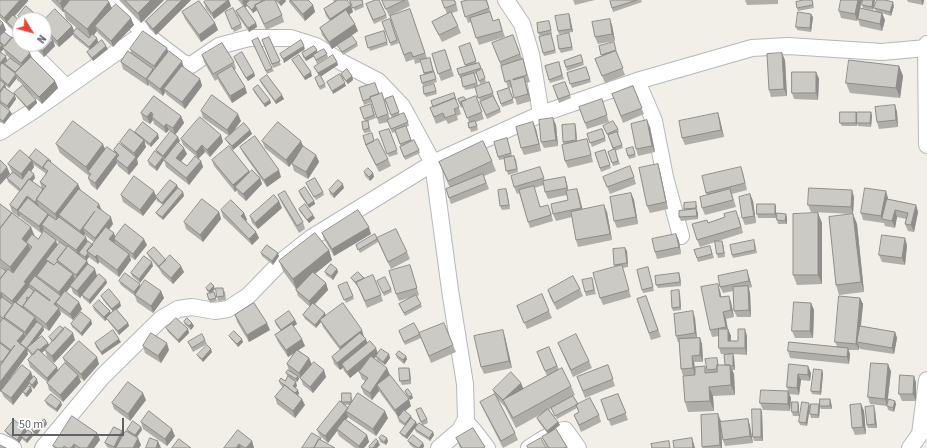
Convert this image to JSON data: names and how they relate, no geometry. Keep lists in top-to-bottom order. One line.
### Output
{"scale_bar":"50 m","north":"bottom right"}
